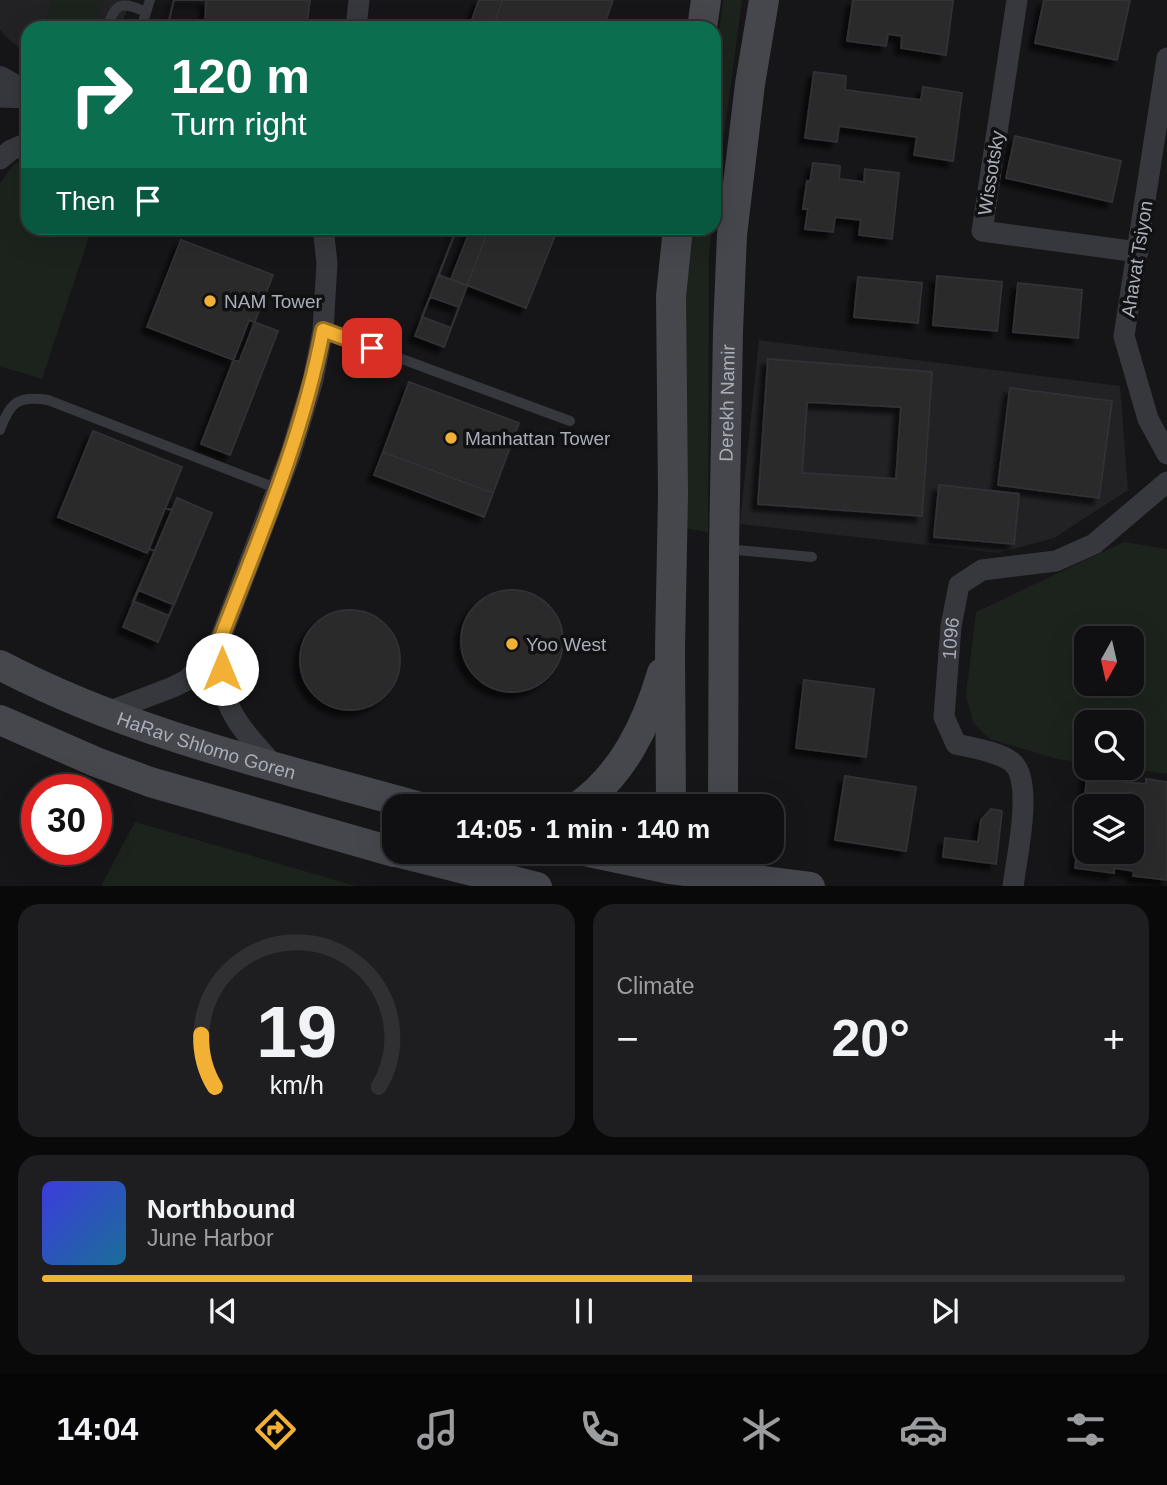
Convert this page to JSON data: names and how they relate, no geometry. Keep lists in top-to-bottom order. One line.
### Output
{"streets":{"main road":["Derekh Namir","HaRav Shlomo Goren"],"street":["Wissotsky","Ahavat Tsiyon","1096"]},"crossings":[["Wissotsky","Ahavat Tsiyon"]],"places":["NAM Tower","Manhattan Tower","Yoo West"],"north":"bottom","page":{"turn":["120 m","Turn right"],"then":"Then","limit":"30","trip":"14:05 · 1 min · 140 m","tile":"Climate","heat":["−","20°","+"],"song":["Northbound","June Harbor"],"tabs":"14:04","gauge":["19","km/h"]}}
